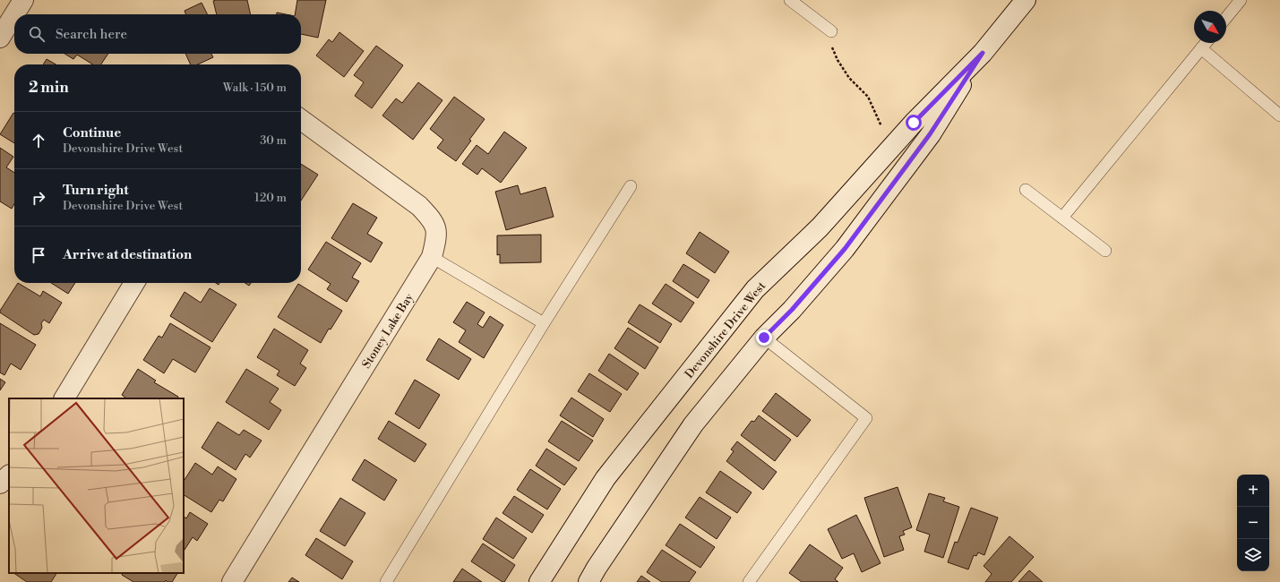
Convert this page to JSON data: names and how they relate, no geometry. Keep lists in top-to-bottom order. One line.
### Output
{"streets":{"street":["Devonshire Drive West","Stoney Lake Bay"]},"north":"bottom right","page":{"search":"Search here","heading":["2 min","Walk · 150 m"],"list":[["Continue","Devonshire Drive West","30 m"],["Turn right","Devonshire Drive West","120 m"],"Arrive at destination"],"map_buttons":["+","−"]}}
